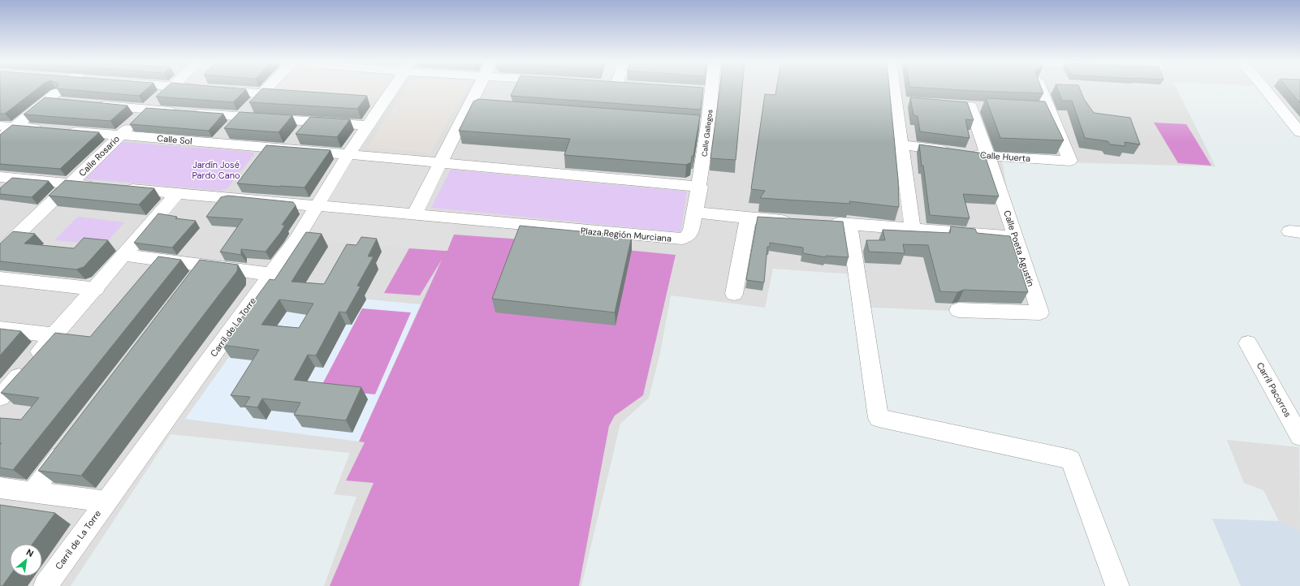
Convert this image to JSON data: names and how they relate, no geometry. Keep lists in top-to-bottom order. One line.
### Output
{"streets":{"street":["Calle Gallegos","Calle Sol","Calle Rosario","Calle Huerta","Plaza Región Murciana","Calle Poeta Agustín","Carril de La Torre","Carril Pacorros"]},"crossings":[["Calle Gallegos","Plaza Región Murciana"],["Calle Sol","Calle Rosario"],["Calle Sol","Carril de La Torre"],["Calle Huerta","Calle Poeta Agustín"],["Plaza Región Murciana","Carril de La Torre"]],"parks":["Jardín José Pardo Cano"],"north":"top right"}
